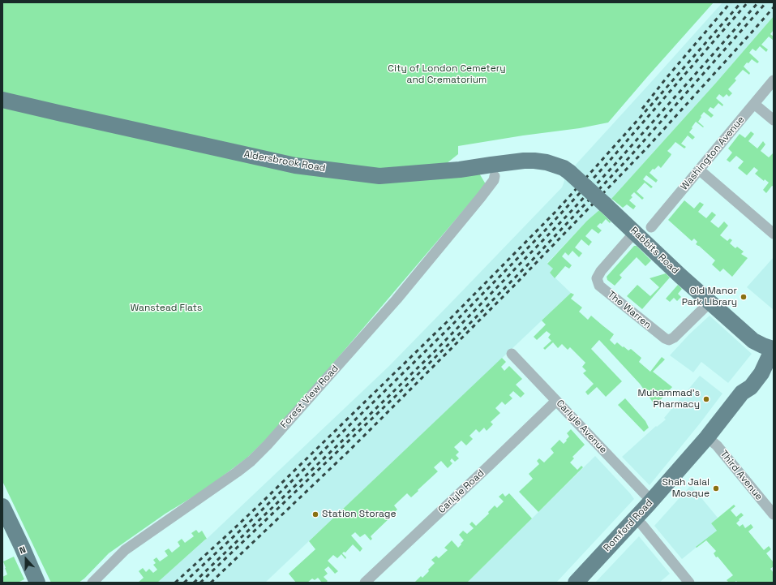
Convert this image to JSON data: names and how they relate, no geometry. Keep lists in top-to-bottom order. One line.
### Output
{"streets":{"main road":["Aldersbrook Road","Rabbits Road","Romford Road"],"street":["Washington Avenue","The Warren","Forest View Road","Carlyle Avenue","Third Avenue","Carlyle Road"]},"crossings":[["Aldersbrook Road","Rabbits Road"],["Rabbits Road","The Warren"],["Rabbits Road","Romford Road"],["Carlyle Avenue","Carlyle Road"],["Carlyle Avenue","Romford Road"],["Third Avenue","Romford Road"]],"parks":["City of London Cemetery and Crematorium","Wanstead Flats"],"places":["Old Manor Park Library","Muhammad's Pharmacy","Shah Jalal Mosque","Station Storage"],"north":"top"}
